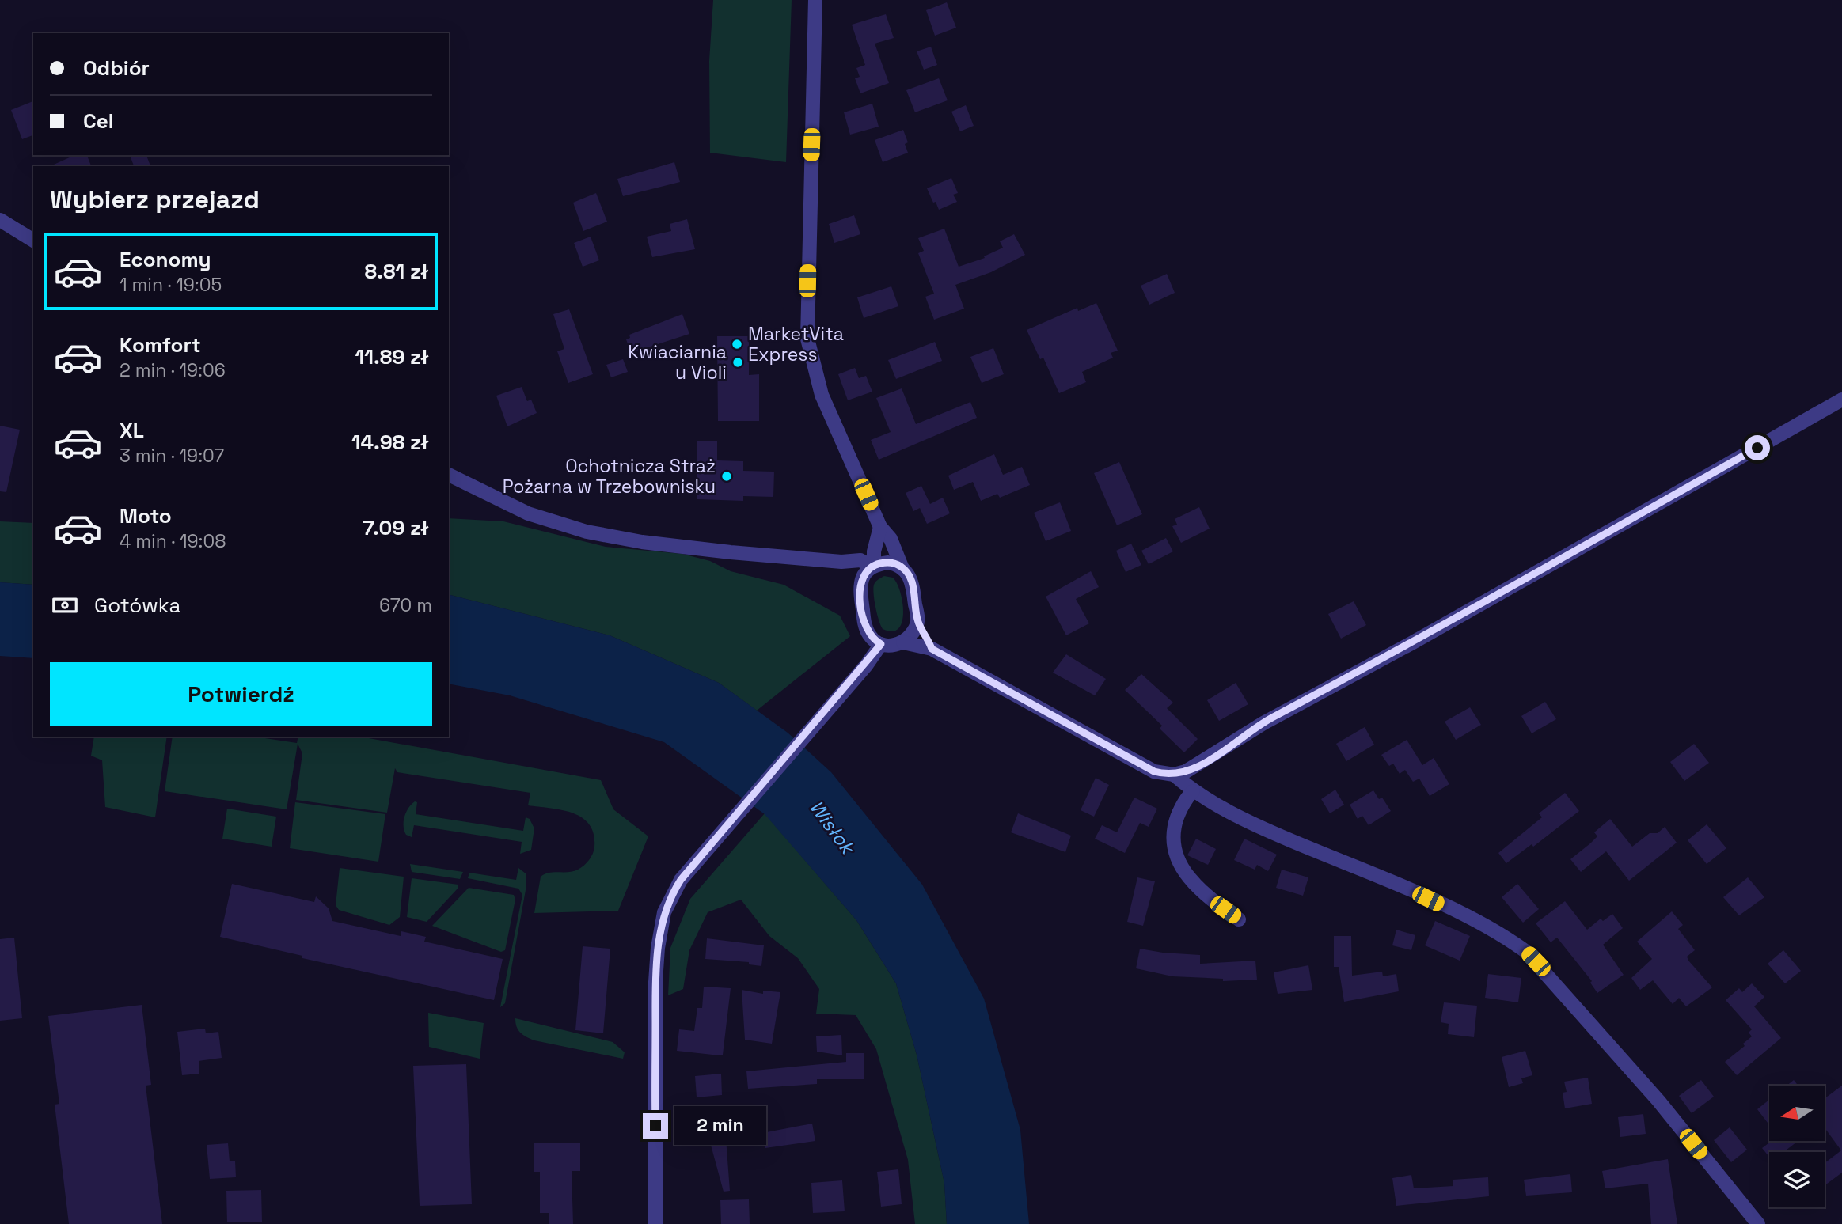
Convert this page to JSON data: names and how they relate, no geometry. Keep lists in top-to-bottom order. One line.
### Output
{"water":["Wisłok"],"places":["MarketVita Express","Kwiaciarnia u Violi","Ochotnicza Straż Pożarna w Trzebownisku"],"north":"left","page":{"banner":["Odbiór","Cel"],"heading":"Wybierz przejazd","list":[{"name":"Economy","note":"1 min · 19:05","value":"8.81 zł"},{"name":"Komfort","note":"2 min · 19:06","value":"11.89 zł"},{"name":"XL","note":"3 min · 19:07","value":"14.98 zł"},{"name":"Moto","note":"4 min · 19:08","value":"7.09 zł"}],"pay":["Gotówka","670 m"],"buttons":"Potwierdź","bubble":"2 min"}}
